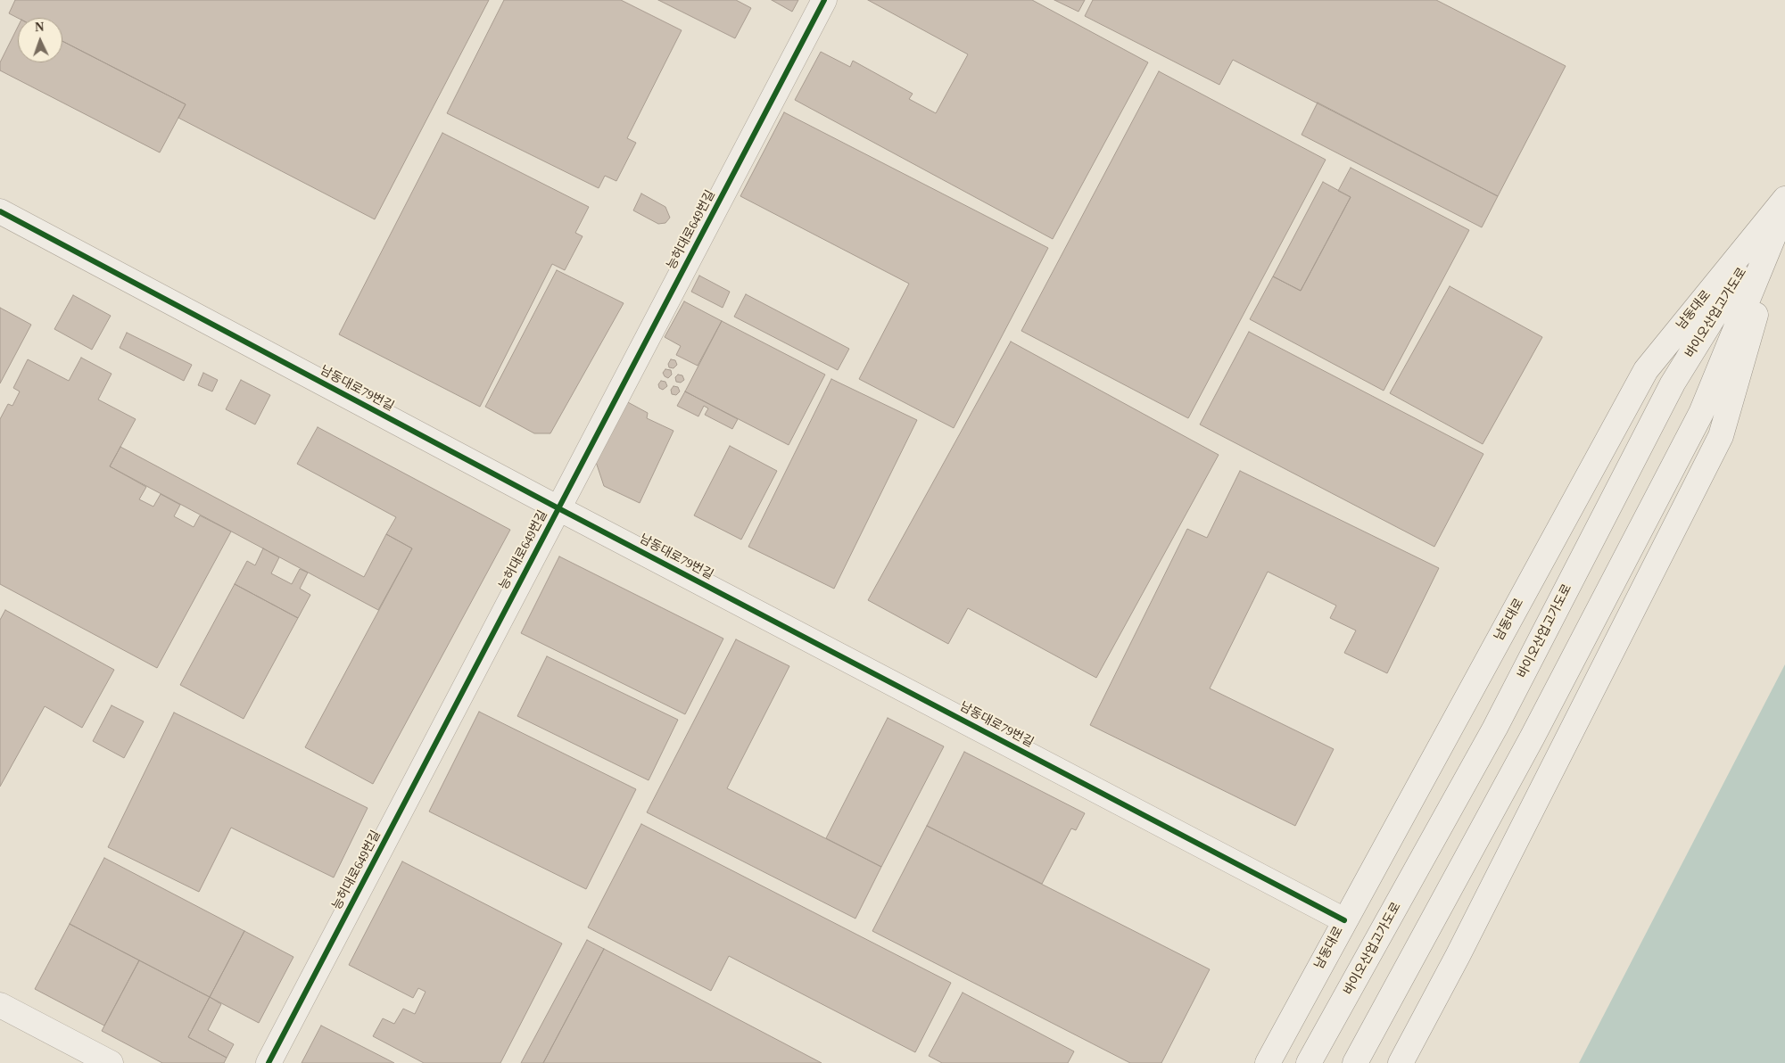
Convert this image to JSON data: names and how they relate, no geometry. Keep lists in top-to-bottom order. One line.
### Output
{"streets":{"main road":["능허대로649번길","남동대로","바이오산업고가도로","남동대로79번길"]},"crossings":[["능허대로649번길","남동대로79번길"],["남동대로","바이오산업고가도로"],["남동대로","남동대로79번길"]],"north":"top"}
